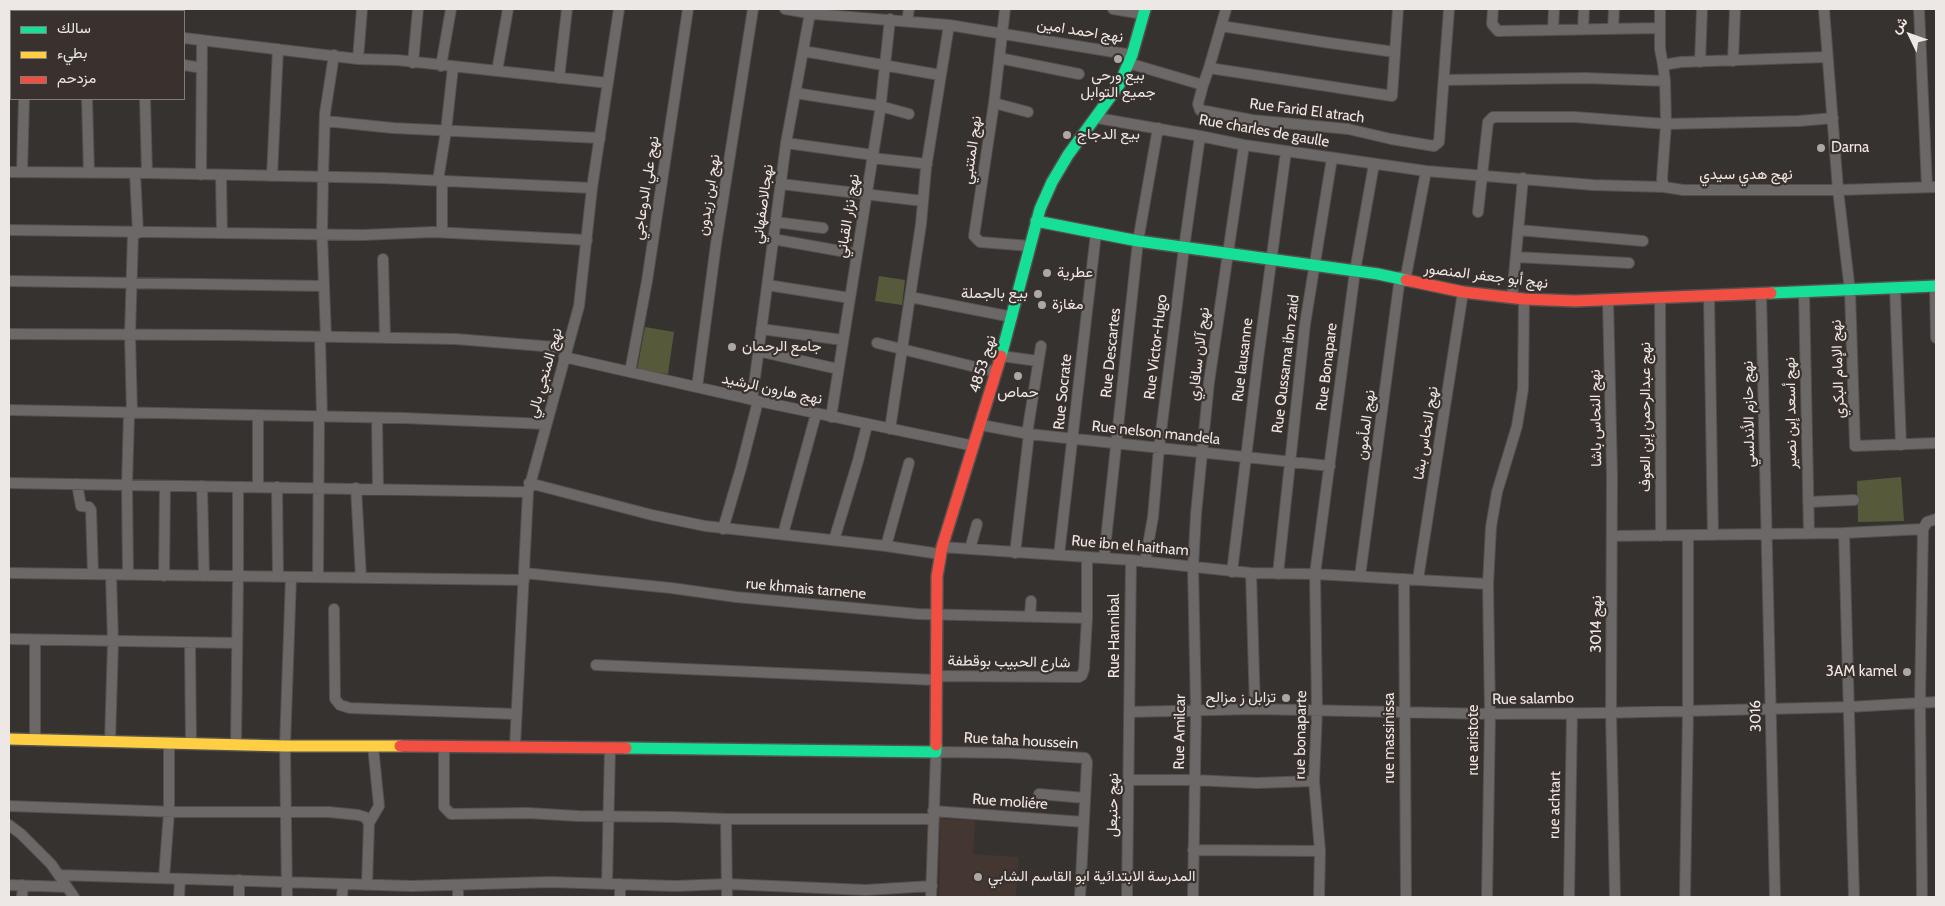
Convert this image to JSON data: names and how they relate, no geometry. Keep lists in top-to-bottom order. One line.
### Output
{"streets":{"street":["نهج احمد امين","Rue Farid El atrach","Rue charles de gaulle","نهج المتنبي","نهج هدي سيدي","نهج علي الدوعاجي","نهج ابن زيدون","نهجالاصفهاني","نهج نزار القباني","نهج أبو جعفر المنصور","Rue Victor-Hugo","Rue Descartes","نهج آلان سافاري","Rue lausanne","نهج 4853","Rue Qussama ibn zaid","Rue Bonapare","نهج الإمام البكري","نهج المنجي بالي","نهج هارون الرشيد","Rue Socrate","نهج أسعد إبن نصير","نهج حازم الأندلسي","نهج عبدالرحمن إبن العوف","نهج النحاس باشا","نهج المأمون","Rue nelson mandela","نهج النحاس بشا","Rue ibn el haitham","rue khmais tarnene","نهج 3014","Rue Hannibal","شارع الحبيب بوقطفة","Rue salambo","3016","Rue Amilcar","rue bonaparte","rue massinissa","rue aristote","Rue taha houssein","Rue moliére","نهج حنبعل","rue achtart"]},"crossings":[["نهج احمد امين","نهج المتنبي"],["نهج احمد امين","نهجالاصفهاني"],["نهج احمد امين","نهج نزار القباني"],["نهج احمد امين","نهج 4853"],["Rue charles de gaulle","نهج هدي سيدي"],["Rue charles de gaulle","Rue Victor-Hugo"],["Rue charles de gaulle","Rue Descartes"],["Rue charles de gaulle","نهج آلان سافاري"],["Rue charles de gaulle","Rue lausanne"],["Rue charles de gaulle","نهج 4853"],["Rue charles de gaulle","Rue Qussama ibn zaid"],["Rue charles de gaulle","Rue Bonapare"],["Rue charles de gaulle","نهج المأمون"],["نهج المتنبي","نهج 4853"],["نهج هدي سيدي","نهج الإمام البكري"],["نهج علي الدوعاجي","نهج هارون الرشيد"],["نهج ابن زيدون","نهج هارون الرشيد"],["نهجالاصفهاني","نهج هارون الرشيد"],["نهجالاصفهاني","Rue ibn el haitham"],["نهج نزار القباني","نهج هارون الرشيد"],["نهج أبو جعفر المنصور","Rue Victor-Hugo"],["نهج أبو جعفر المنصور","Rue Descartes"],["نهج أبو جعفر المنصور","نهج آلان سافاري"],["نهج أبو جعفر المنصور","Rue lausanne"],["نهج أبو جعفر المنصور","نهج 4853"],["نهج أبو جعفر المنصور","Rue Qussama ibn zaid"],["نهج أبو جعفر المنصور","Rue Bonapare"],["نهج أبو جعفر المنصور","نهج الإمام البكري"],["نهج أبو جعفر المنصور","Rue Socrate"],["نهج أبو جعفر المنصور","نهج أسعد إبن نصير"],["نهج أبو جعفر المنصور","نهج حازم الأندلسي"],["نهج أبو جعفر المنصور","نهج عبدالرحمن إبن العوف"],["نهج أبو جعفر المنصور","نهج النحاس باشا"],["نهج أبو جعفر المنصور","نهج المأمون"],["نهج أبو جعفر المنصور","نهج النحاس بشا"],["نهج أبو جعفر المنصور","rue aristote"],["Rue Victor-Hugo","Rue nelson mandela"],["Rue Victor-Hugo","Rue ibn el haitham"],["Rue Descartes","Rue nelson mandela"],["Rue Descartes","Rue ibn el haitham"],["نهج آلان سافاري","Rue nelson mandela"],["نهج آلان سافاري","Rue ibn el haitham"],["نهج آلان سافاري","Rue Amilcar"],["Rue lausanne","Rue nelson mandela"],["Rue lausanne","Rue ibn el haitham"],["نهج 4853","نهج هارون الرشيد"],["نهج 4853","Rue nelson mandela"],["نهج 4853","Rue ibn el haitham"],["نهج 4853","rue khmais tarnene"],["نهج 4853","شارع الحبيب بوقطفة"],["نهج 4853","Rue taha houssein"],["Rue Qussama ibn zaid","Rue nelson mandela"],["Rue Qussama ibn zaid","Rue ibn el haitham"],["Rue Bonapare","Rue nelson mandela"],["Rue Bonapare","Rue ibn el haitham"],["Rue Bonapare","rue bonaparte"],["نهج المنجي بالي","نهج هارون الرشيد"],["نهج المنجي بالي","Rue ibn el haitham"],["نهج المنجي بالي","rue khmais tarnene"],["Rue Socrate","Rue nelson mandela"],["Rue Socrate","Rue ibn el haitham"],["نهج حازم الأندلسي","3016"],["نهج النحاس باشا","نهج 3014"],["نهج المأمون","Rue ibn el haitham"],["نهج النحاس بشا","Rue ibn el haitham"],["Rue ibn el haitham","Rue Hannibal"],["Rue ibn el haitham","شارع الحبيب بوقطفة"],["Rue ibn el haitham","Rue Amilcar"],["Rue ibn el haitham","rue bonaparte"],["Rue ibn el haitham","rue massinissa"],["Rue ibn el haitham","rue aristote"],["rue khmais tarnene","شارع الحبيب بوقطفة"],["نهج 3014","Rue salambo"],["Rue Hannibal","Rue salambo"],["Rue Hannibal","نهج حنبعل"],["Rue salambo","3016"],["Rue salambo","Rue Amilcar"],["Rue salambo","rue bonaparte"],["Rue salambo","rue massinissa"],["Rue salambo","rue aristote"],["Rue salambo","نهج حنبعل"],["Rue salambo","rue achtart"],["Rue taha houssein","Rue moliére"]],"places":["بيع ورحي جميع التوابل","بيع الدجاج","Darna","عطرية","بيع بالجملة","مغازة","جامع الرحمان","حماص","3AM kamel","تزابل ز مزالح","المدرسة الابتدائية ابو القاسم الشابي"],"legend":["سالك","بطيء","مزدحم"],"north":"top left"}
